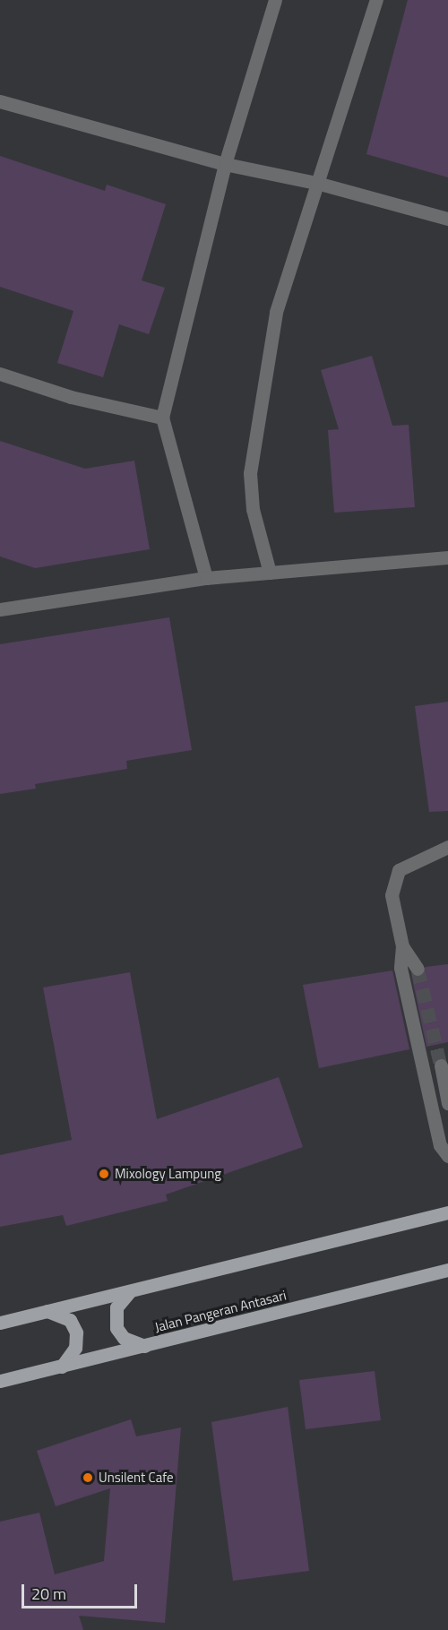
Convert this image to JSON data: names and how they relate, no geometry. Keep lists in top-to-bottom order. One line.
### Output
{"streets":{"main road":["Jalan Pangeran Antasari"]},"places":["Mixology Lampung","Unsilent Cafe"],"scale_bar":"20 m"}
